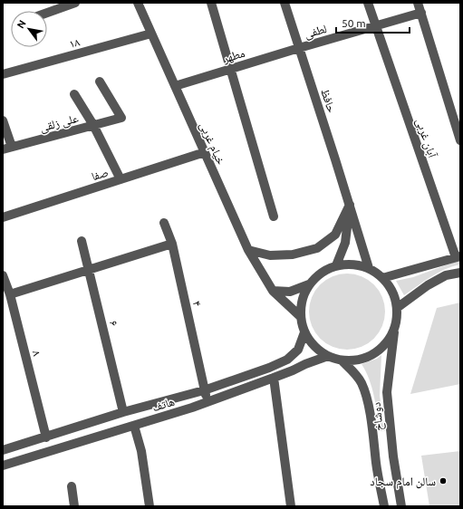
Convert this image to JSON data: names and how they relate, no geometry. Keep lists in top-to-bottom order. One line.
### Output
{"streets":{"street":["لطفی","۱۸","مطهر","حافظ","علی زلقی","آبان غربی","خیام غربی","صفا","۴","۶","۸","هاتف","دوشاخ"]},"crossings":[["لطفی","مطهر"],["لطفی","حافظ"],["لطفی","آبان غربی"],["۱۸","خیام غربی"],["مطهر","حافظ"],["مطهر","خیام غربی"],["حافظ","خیام غربی"],["حافظ","هاتف"],["حافظ","دوشاخ"],["خیام غربی","صفا"],["خیام غربی","هاتف"],["خیام غربی","دوشاخ"],["۴","هاتف"],["۶","هاتف"],["۸","هاتف"],["هاتف","دوشاخ"]],"places":["سالن امام سجاد"],"scale_bar":"50 m","north":"top left"}
